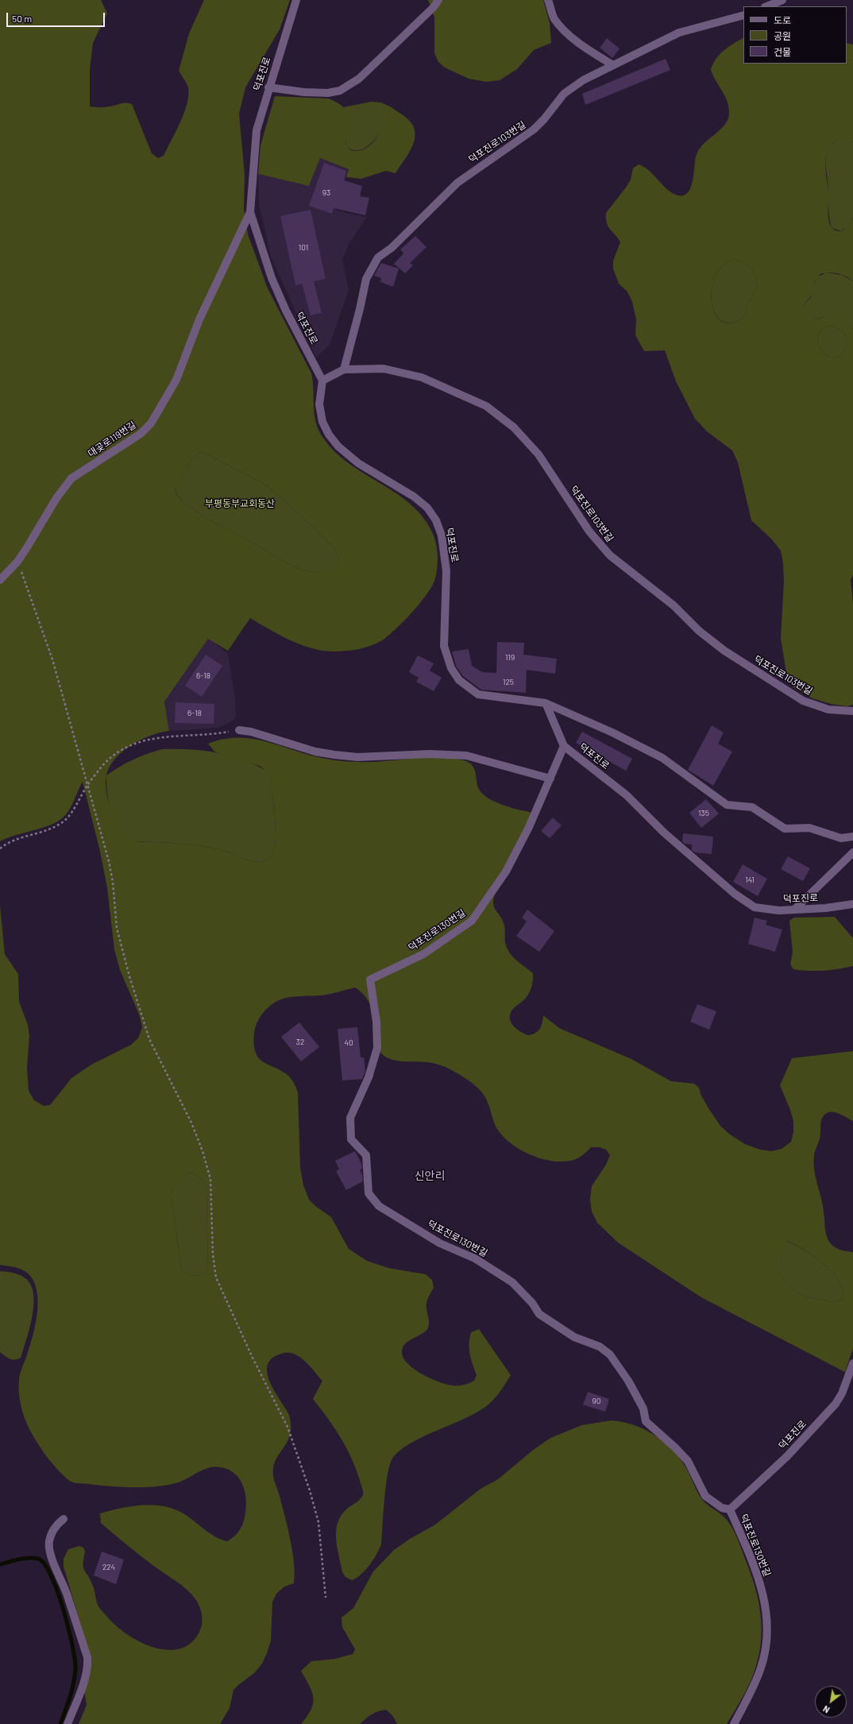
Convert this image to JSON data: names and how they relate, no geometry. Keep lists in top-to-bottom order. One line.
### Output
{"streets":{"street":["덕포진로","덕포진로103번길","대곶로119번길","덕포진로130번길"]},"crossings":[["덕포진로","덕포진로103번길"],["덕포진로","대곶로119번길"],["덕포진로","덕포진로130번길"]],"districts":["신안리"],"parks":["부평동부교회동산"],"house_numbers":["93","101","119","6-18","125","6-18","135","141","32","40","90","224"],"legend":["도로","공원","건물"],"scale_bar":"50 m","north":"bottom left"}
